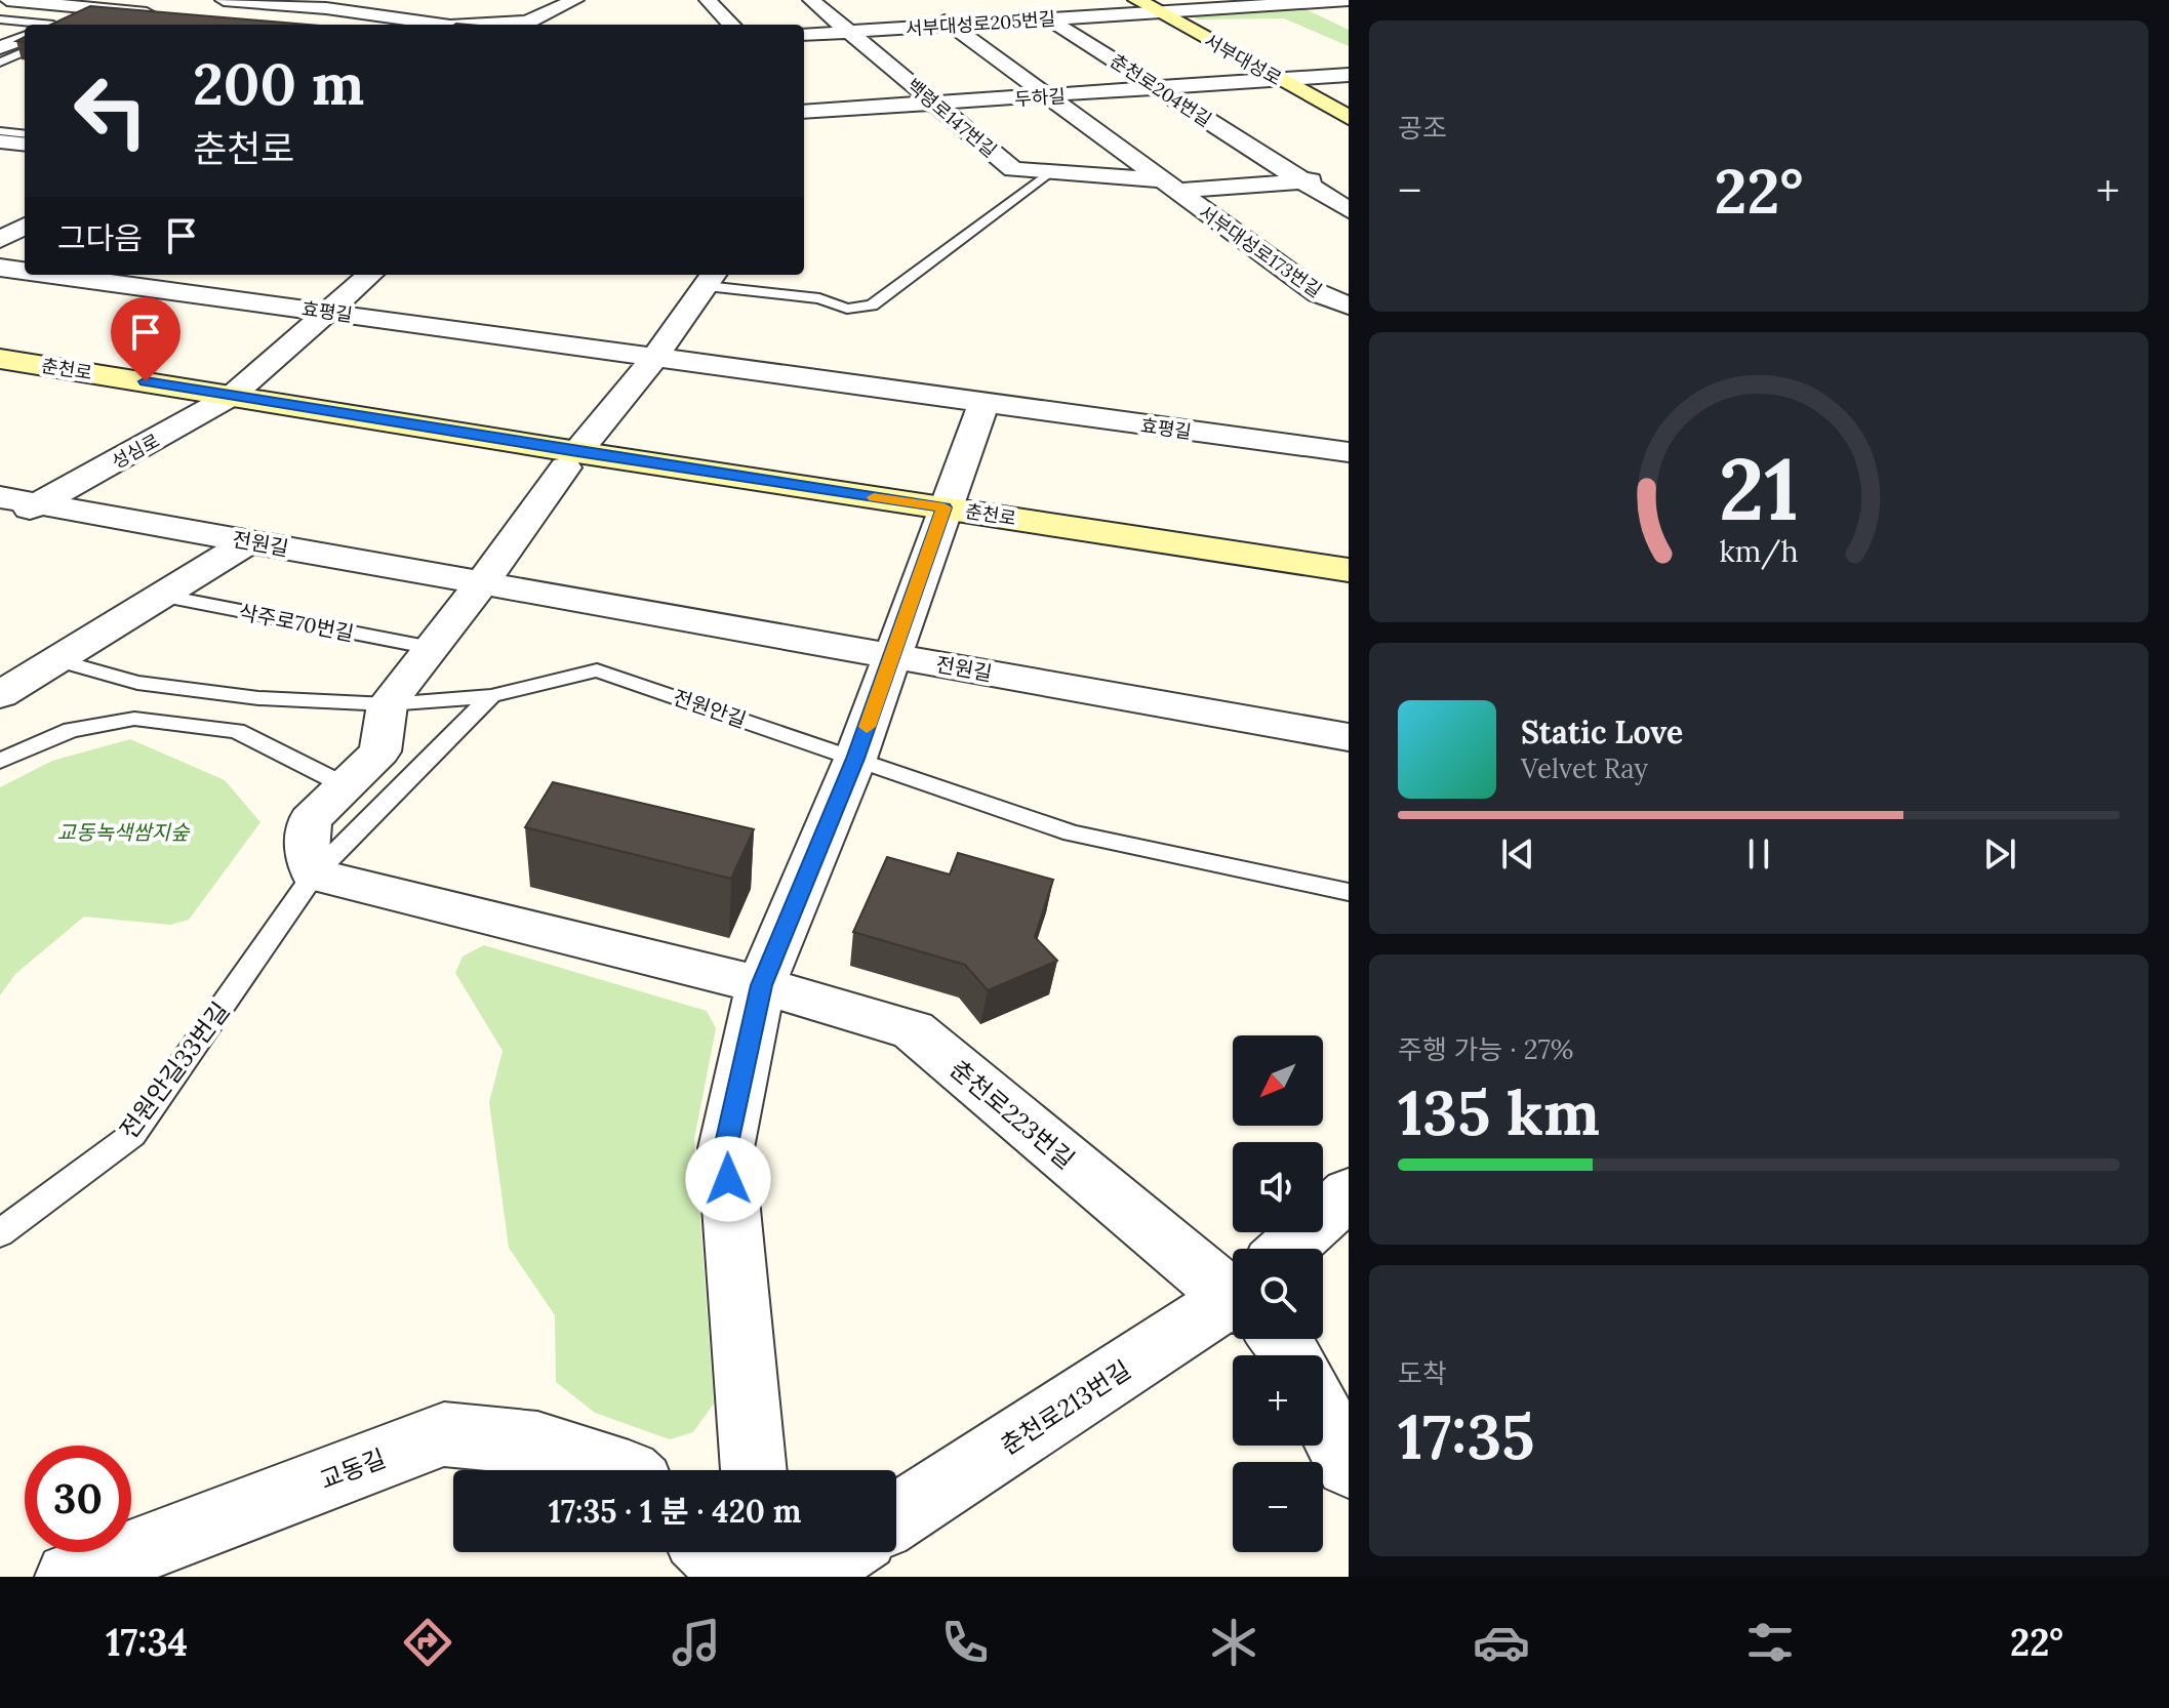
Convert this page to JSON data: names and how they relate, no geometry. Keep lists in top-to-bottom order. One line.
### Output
{"streets":{"street":["서부대성로205번길","서부대성로","춘천로204번길","두하길","백령로147번길","서부대성로173번길","효평길","춘천로","성심로","전원길","춘천로223번길","춘천로213번길","교동길"],"lane":["삭주로70번길","전원안길","전원안길33번길"]},"crossings":[["서부대성로205번길","서부대성로"],["서부대성로205번길","춘천로204번길"],["서부대성로205번길","백령로147번길"],["서부대성로205번길","서부대성로173번길"],["서부대성로","두하길"],["춘천로204번길","두하길"],["춘천로204번길","서부대성로173번길"],["두하길","백령로147번길"],["두하길","서부대성로173번길"],["백령로147번길","서부대성로173번길"],["효평길","성심로"],["춘천로","성심로"],["성심로","전원길"],["전원안길","전원안길33번길"]],"parks":["교동녹색쌈지숲"],"north":"bottom left","page":{"tile":["공조",["주행 가능 · 27%","135 km"],["도착","17:35"]],"turn":["200 m","춘천로"],"heat":["−","22°","+"],"then":"그다음","song":["Static Love","Velvet Ray"],"map_buttons":["+","−"],"limit":"30","trip":"17:35 · 1 분 · 420 m","tabs":["17:34","22°"],"gauge":["21","km/h"]}}
